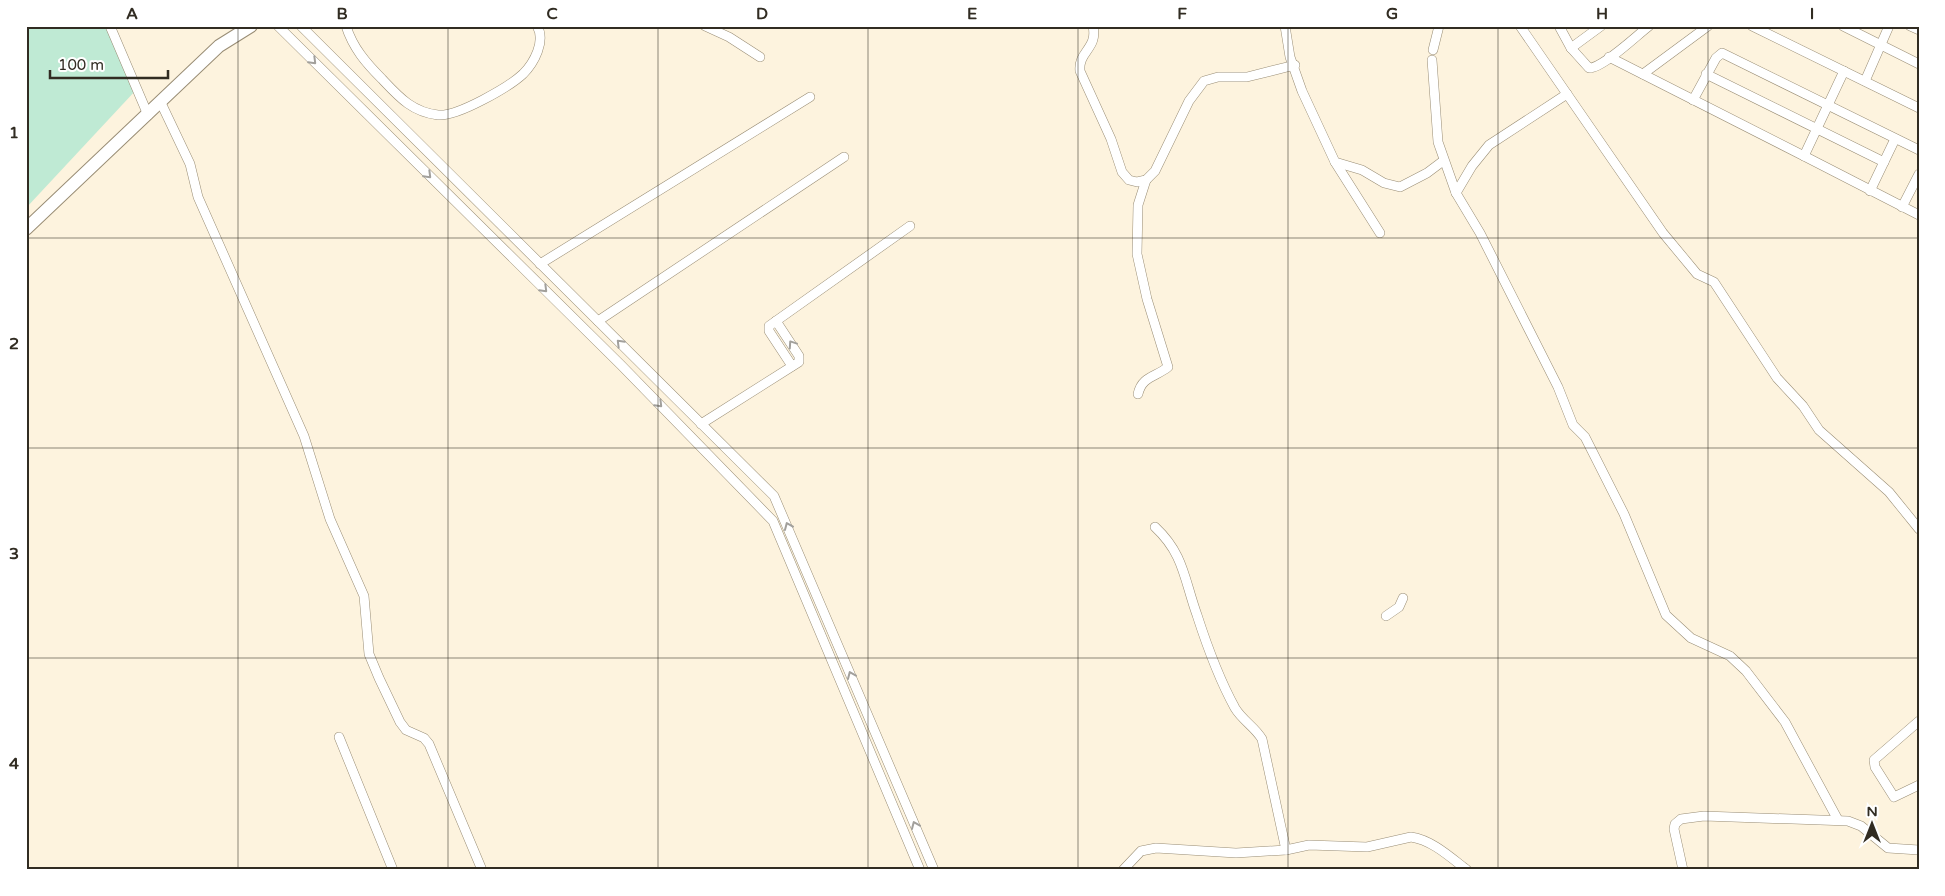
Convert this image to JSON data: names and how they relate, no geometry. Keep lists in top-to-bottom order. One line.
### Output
{"scale_bar":"100 m","north":"top","grid":{"columns":["A","B","C","D","E","F","G","H","I"],"rows":["1","2","3","4"]}}
